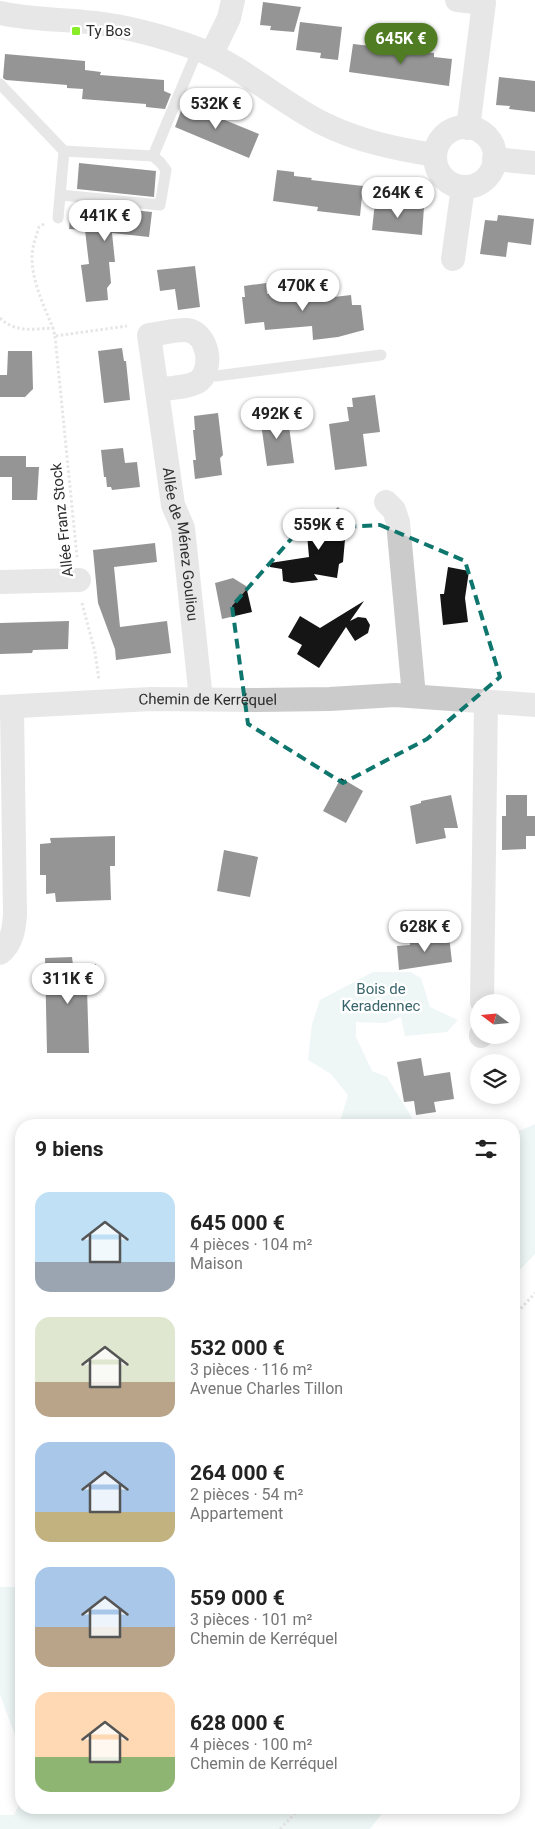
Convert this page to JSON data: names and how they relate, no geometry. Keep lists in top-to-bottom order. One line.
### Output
{"streets":{"street":["Allée de Ménez Gouliou","Chemin de Kerréquel"],"path":["Allée Franz Stock"]},"crossings":[["Allée Franz Stock","Chemin de Kerréquel"],["Allée de Ménez Gouliou","Chemin de Kerréquel"]],"parks":["Bois de Keradennec"],"places":{"transit":["Ty Bos"]},"north":"left","page":{"price":["645K €","532K €","264K €","441K €","470K €","492K €","559K €","628K €","311K €"],"heading":"9 biens","list":[{"name":"645 000 €","note":"4 pièces · 104 m² · Maison"},{"name":"532 000 €","note":"3 pièces · 116 m² · Avenue Charles Tillon"},{"name":"264 000 €","note":"2 pièces · 54 m² · Appartement"},{"name":"559 000 €","note":"3 pièces · 101 m² · Chemin de Kerréquel"},{"name":"628 000 €","note":"4 pièces · 100 m² · Chemin de Kerréquel"}]}}
